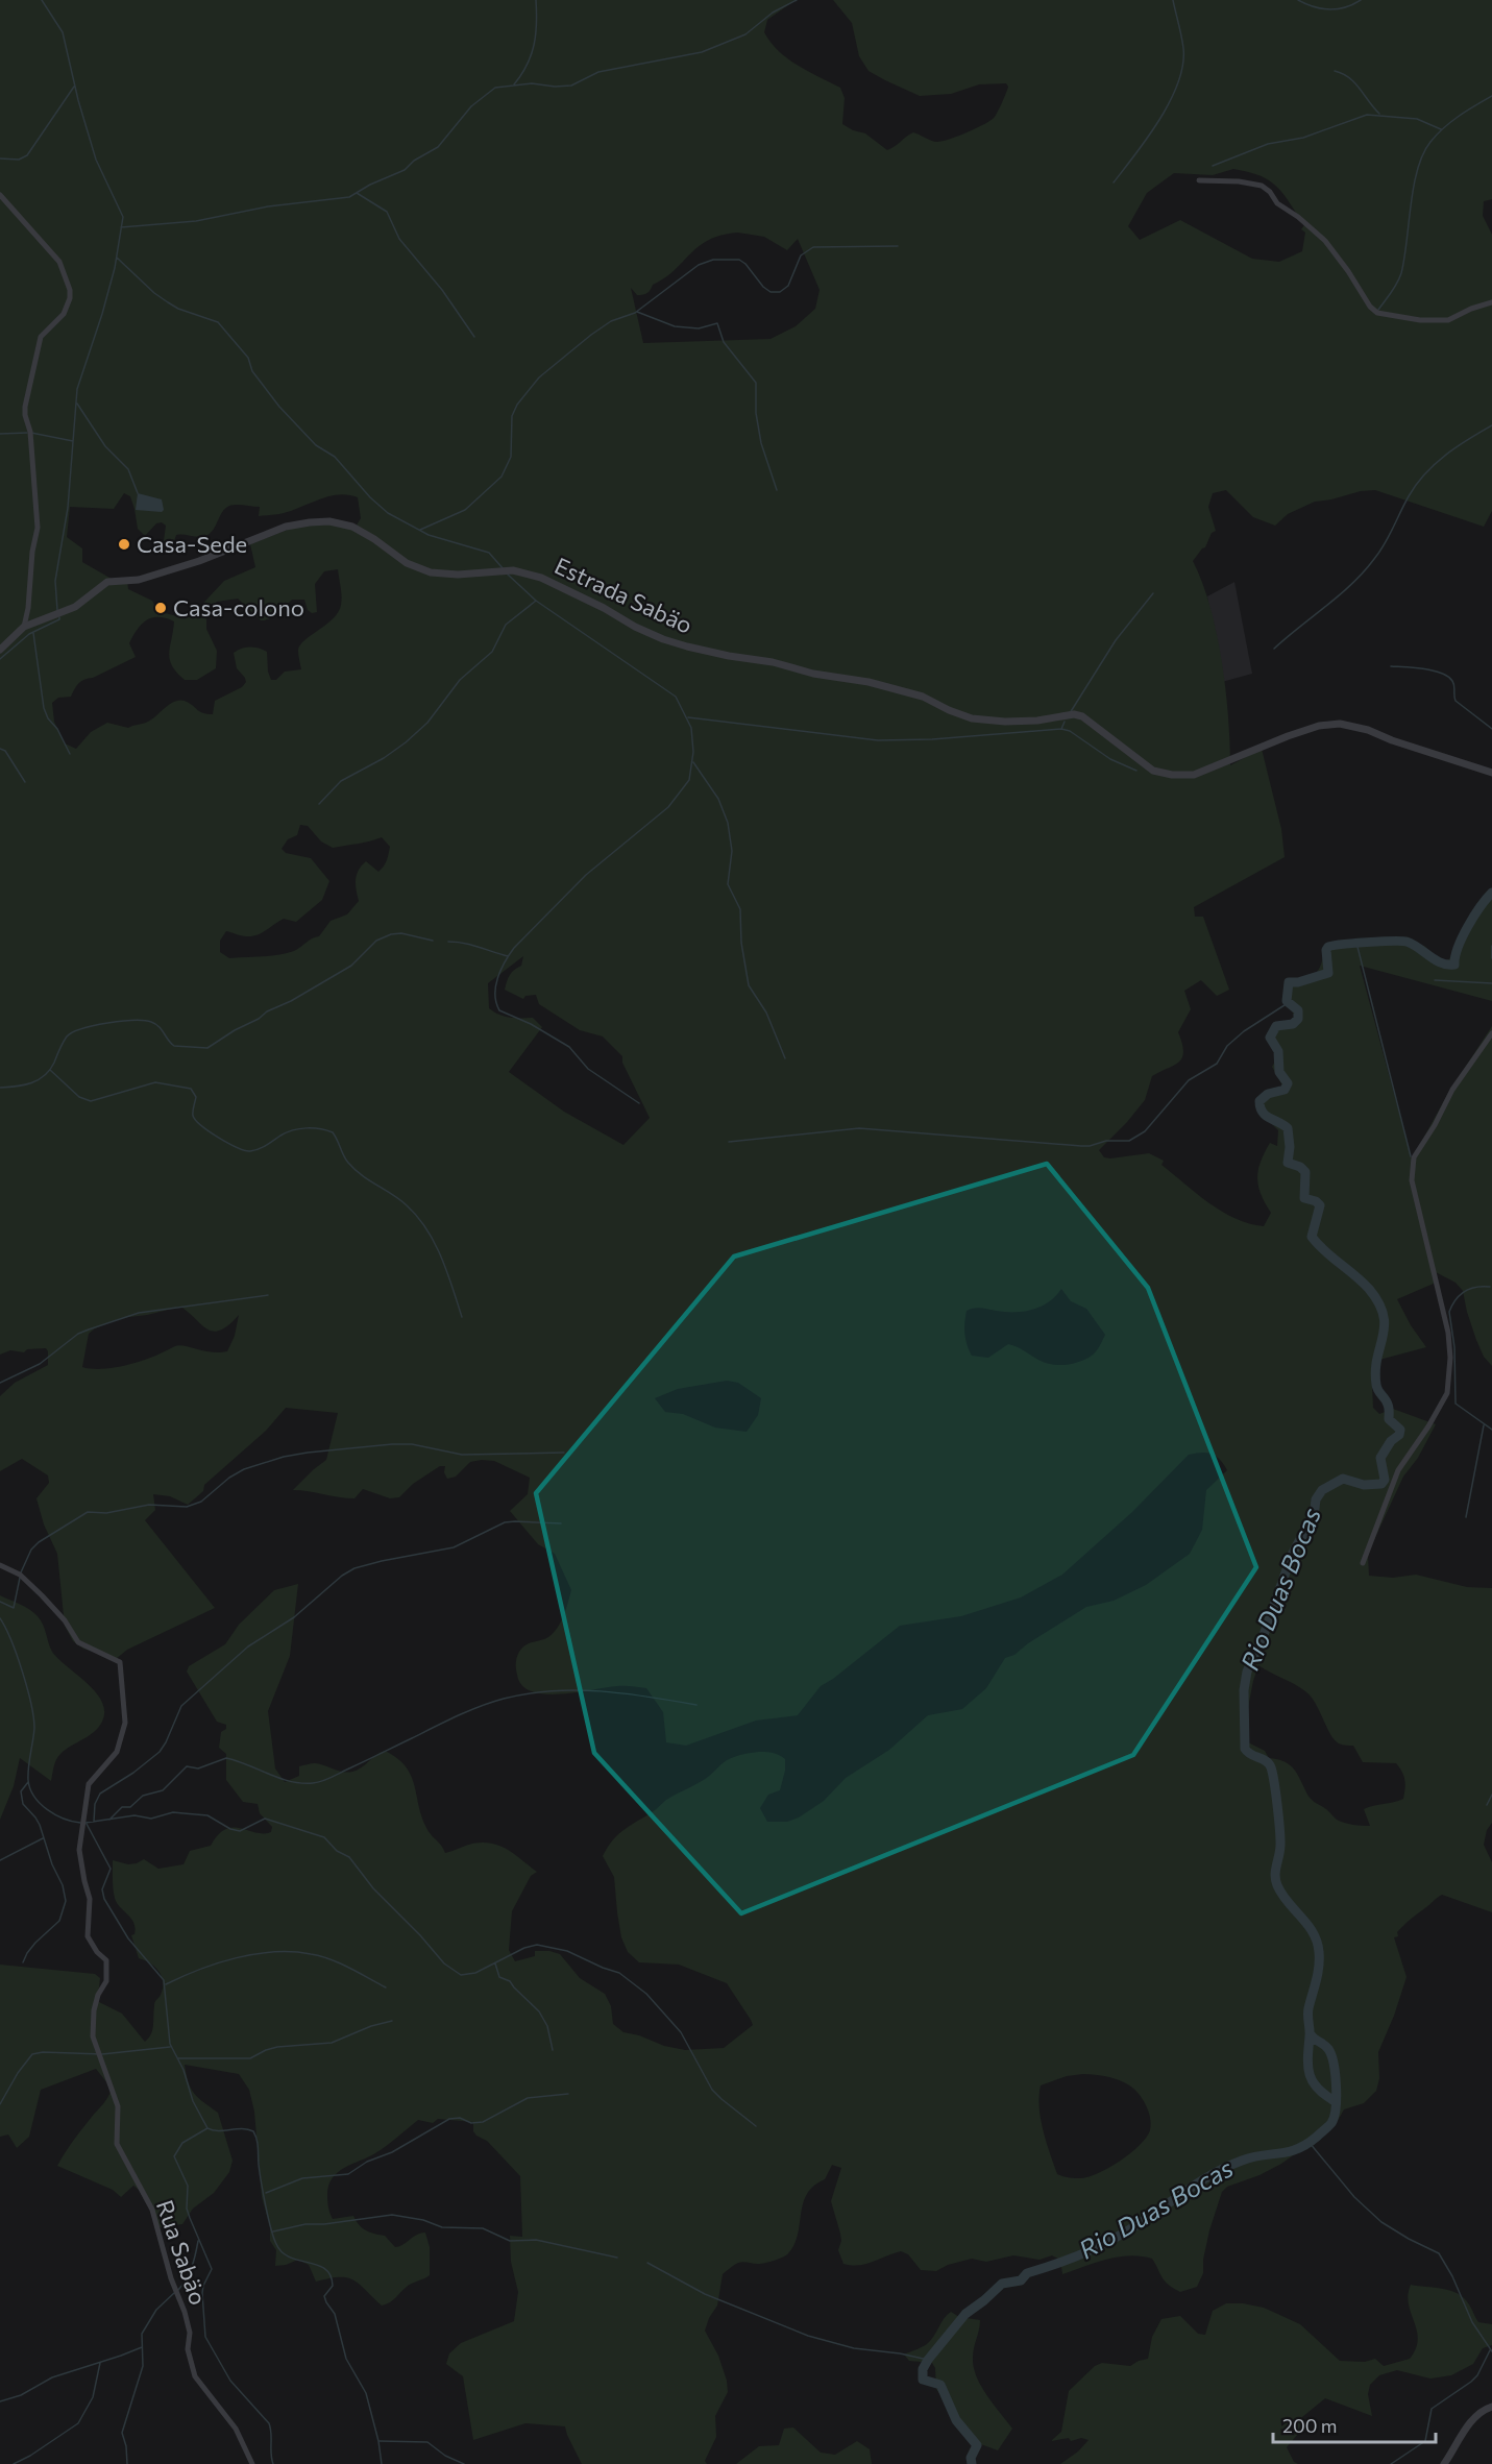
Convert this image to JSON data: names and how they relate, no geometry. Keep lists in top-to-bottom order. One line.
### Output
{"streets":{"street":["Estrada Sabäo","Rua Sabäo"]},"water":["Rio Duas Bocas"],"places":["Casa-Sede","Casa-colono"],"scale_bar":"200 m"}
